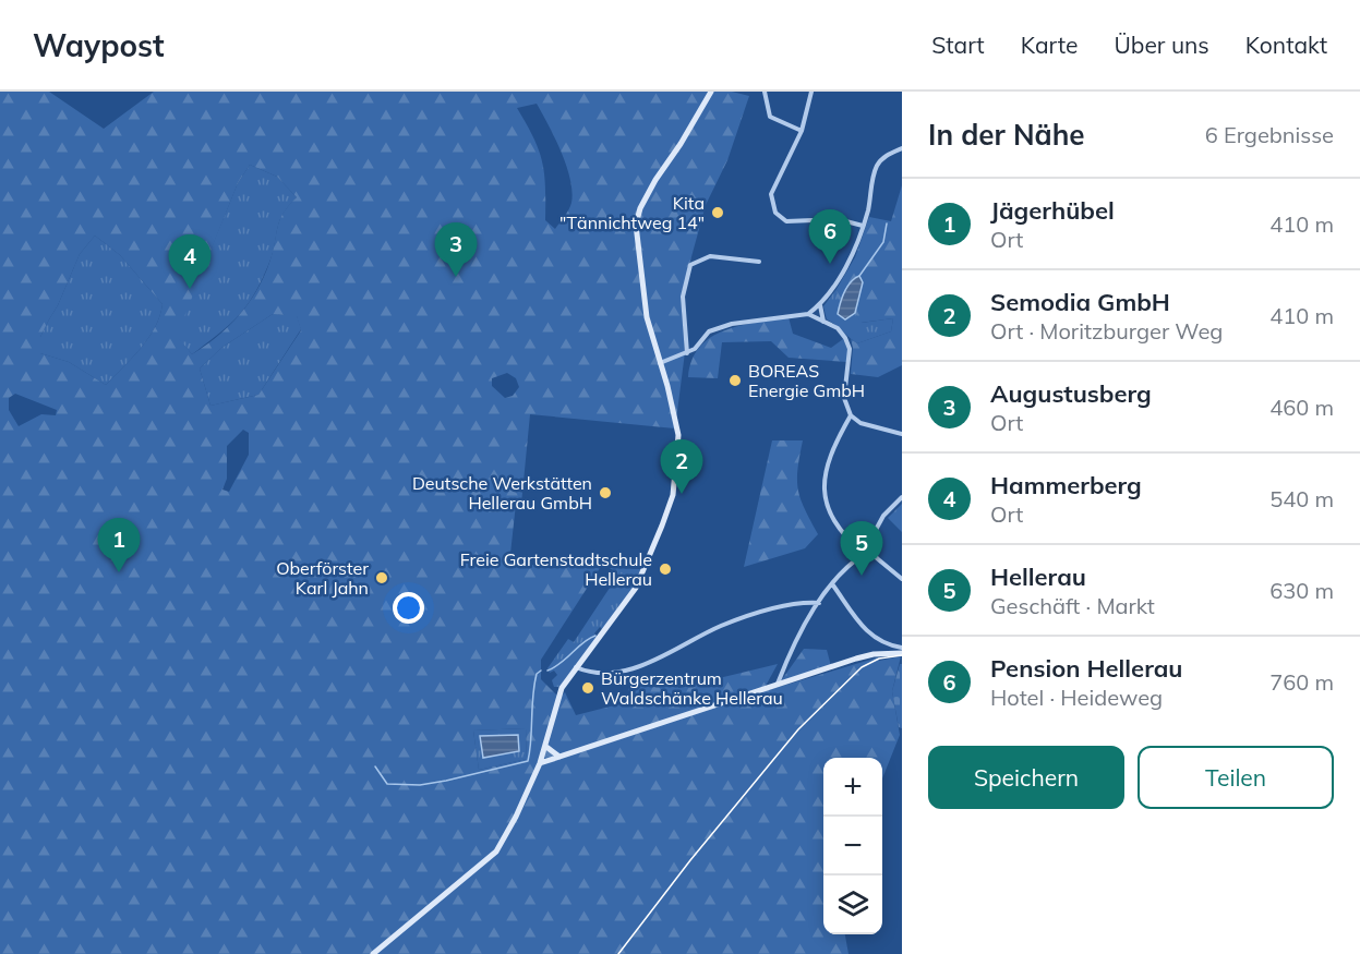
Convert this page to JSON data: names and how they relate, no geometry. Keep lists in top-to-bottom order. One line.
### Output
{"places":["Kita \"Tännichtweg 14\"","BOREAS Energie GmbH","Deutsche Werkstätten Hellerau GmbH","Freie Gartenstadtschule Hellerau","Oberförster Karl Jahn","Bürgerzentrum Waldschänke Hellerau"],"page":{"header":"Waypost","nav":["Start","Karte","Über uns","Kontakt"],"heading":["In der Nähe","6 Ergebnisse"],"list":[{"mark":"1","name":"Jägerhübel","note":"Ort","value":"410 m"},{"mark":"2","name":"Semodia GmbH","note":"Ort · Moritzburger Weg","value":"410 m"},{"mark":"3","name":"Augustusberg","note":"Ort","value":"460 m"},{"mark":"4","name":"Hammerberg","note":"Ort","value":"540 m"},{"mark":"5","name":"Hellerau","note":"Geschäft · Markt","value":"630 m"},{"mark":"6","name":"Pension Hellerau","note":"Hotel · Heideweg","value":"760 m"}],"pins":["6","3","4","2","1","5"],"buttons":["Speichern","Teilen"],"map_buttons":["+","−"]}}
